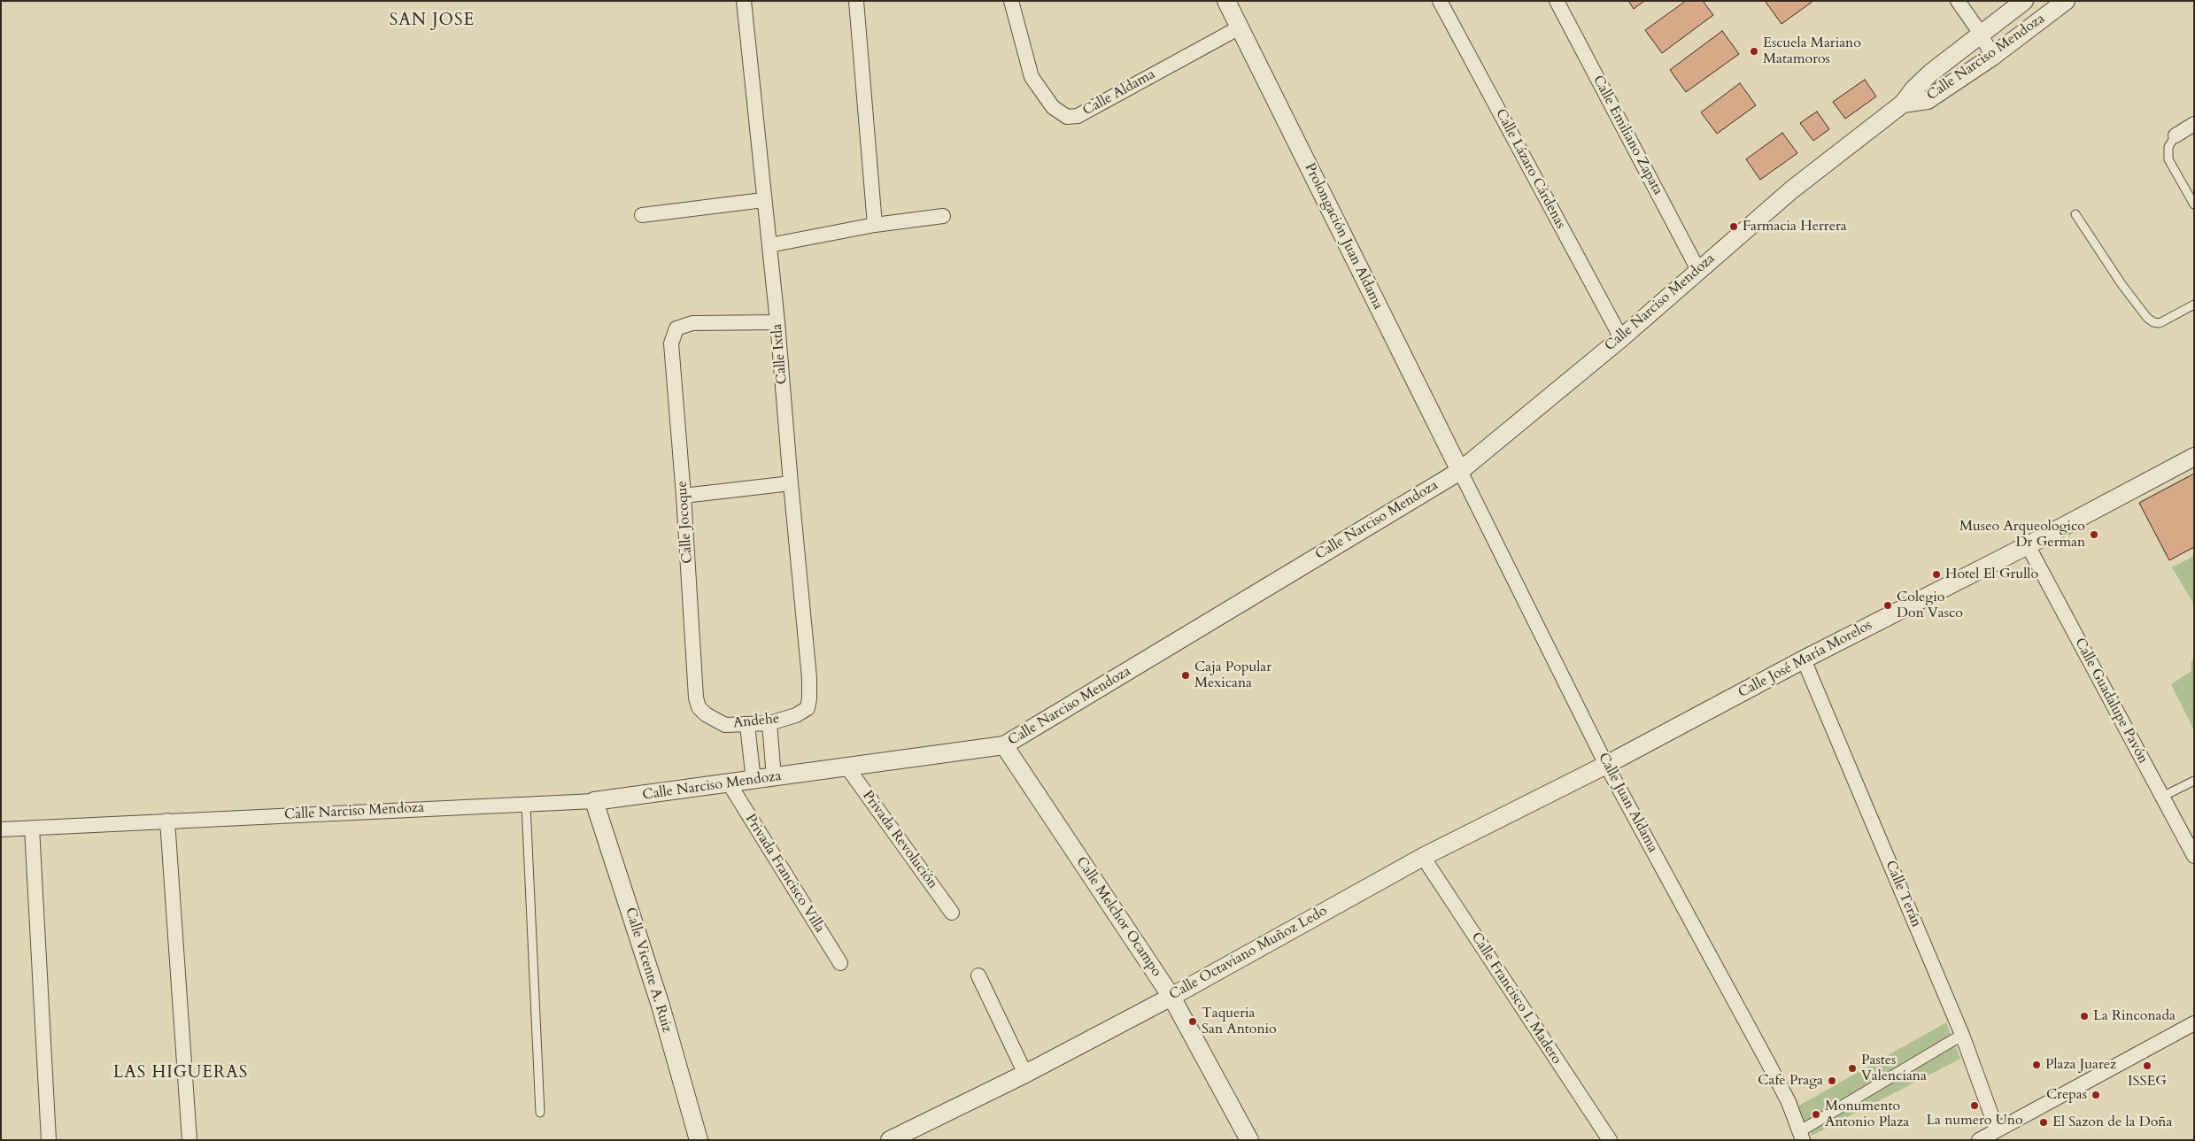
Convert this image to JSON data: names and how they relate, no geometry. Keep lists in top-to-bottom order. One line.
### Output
{"streets":{"street":["Calle Narciso Mendoza","Calle Aldama","Calle Emiliano Zapata","Calle Lázaro Cárdenas","Prolongación Juan Aldama","Calle Ixtla","Calle Jocoque","Calle José María Morelos","Calle Guadalupe Pavón","Andehe","Calle Juan Aldama","Privada Revolución","Privada Francisco Villa","Calle Terán","Calle Melchor Ocampo","Calle Octaviano Muñoz Ledo","Calle Vicente A. Ruiz","Calle Francisco I. Madero"]},"crossings":[["Calle Narciso Mendoza","Calle Emiliano Zapata"],["Calle Narciso Mendoza","Calle Lázaro Cárdenas"],["Calle Narciso Mendoza","Prolongación Juan Aldama"],["Calle Narciso Mendoza","Calle Juan Aldama"],["Calle Narciso Mendoza","Privada Revolución"],["Calle Narciso Mendoza","Privada Francisco Villa"],["Calle Narciso Mendoza","Calle Melchor Ocampo"],["Calle Narciso Mendoza","Calle Vicente A. Ruiz"],["Calle Aldama","Prolongación Juan Aldama"],["Prolongación Juan Aldama","Calle Juan Aldama"],["Calle Ixtla","Calle Jocoque"],["Calle Ixtla","Andehe"],["Calle Jocoque","Andehe"],["Calle José María Morelos","Calle Guadalupe Pavón"],["Calle José María Morelos","Calle Juan Aldama"],["Calle José María Morelos","Calle Terán"],["Calle José María Morelos","Calle Octaviano Muñoz Ledo"],["Calle Juan Aldama","Calle Octaviano Muñoz Ledo"],["Calle Melchor Ocampo","Calle Octaviano Muñoz Ledo"],["Calle Octaviano Muñoz Ledo","Calle Francisco I. Madero"]],"districts":["SAN JOSE","LAS HIGUERAS"],"places":["Escuela Mariano Matamoros","Farmacia Herrera","Museo Arqueologico Dr German","Hotel El Grullo","Colegio Don Vasco","Caja Popular Mexicana","La Rinconada","Taqueria San Antonio","Plaza Juarez","ISSEG","Pastes Valenciana","Cafe Praga","Crepas","La numero Uno","Monumento Antonio Plaza","El Sazon de la Doña"]}
